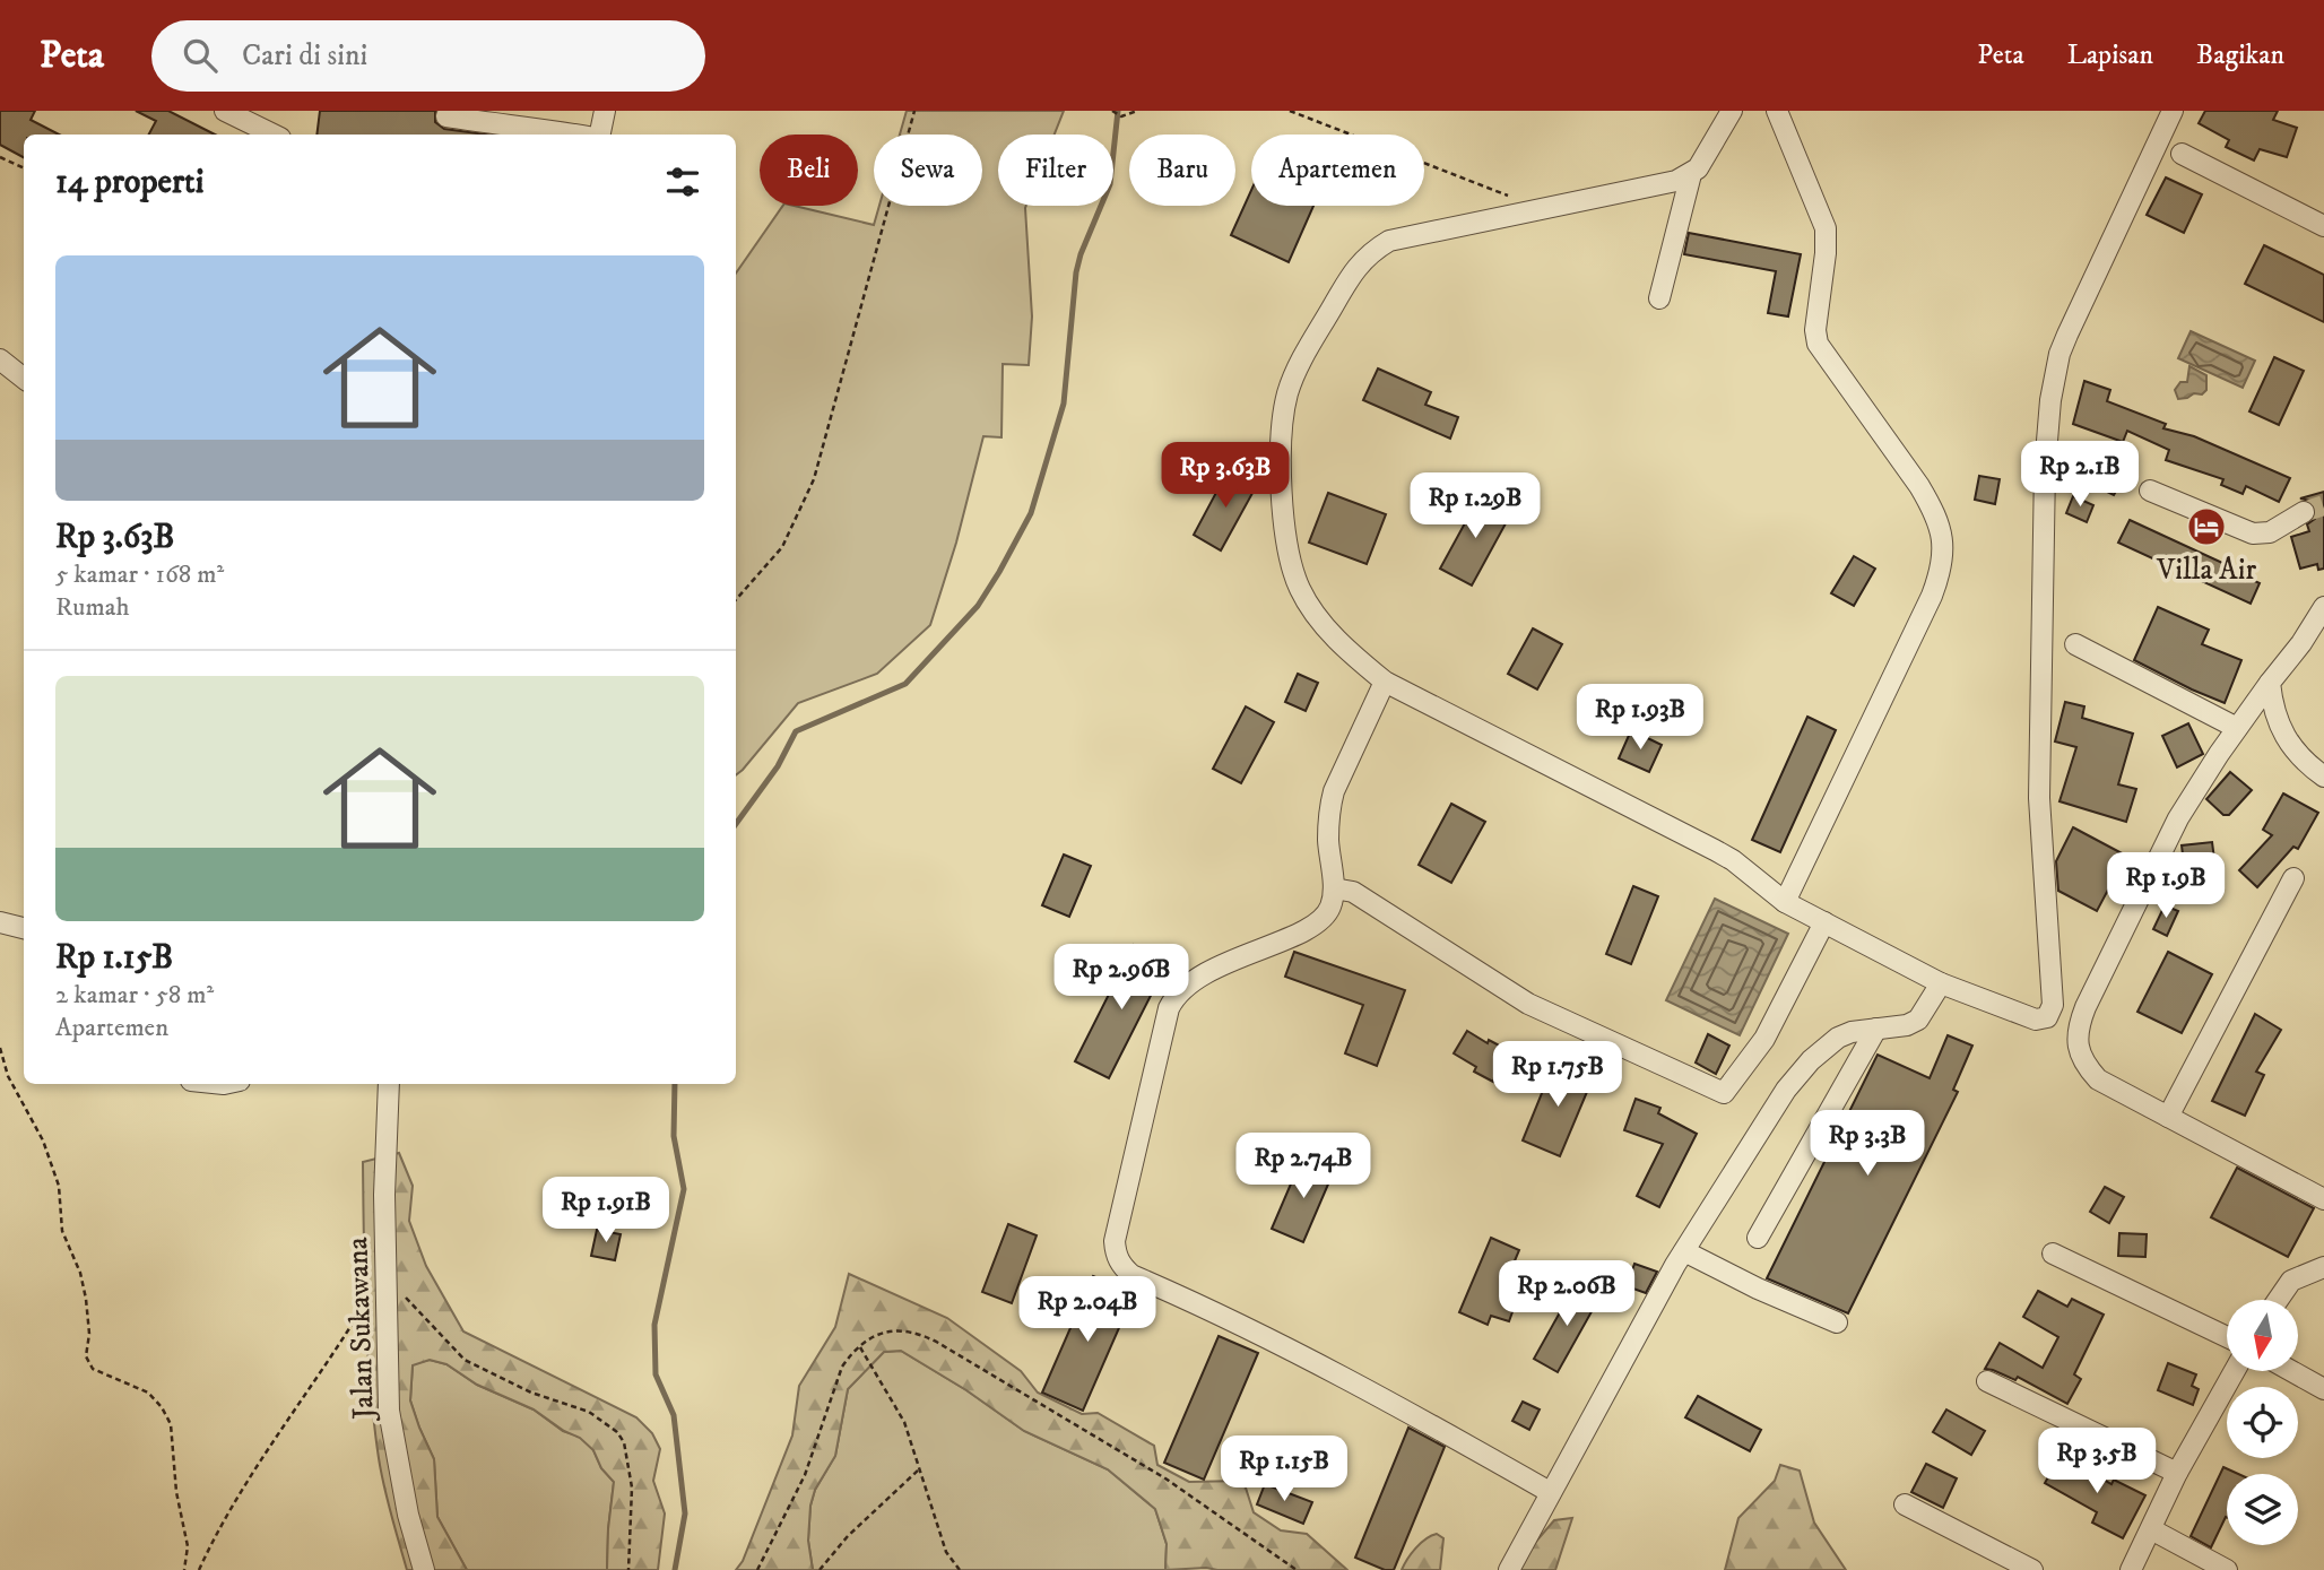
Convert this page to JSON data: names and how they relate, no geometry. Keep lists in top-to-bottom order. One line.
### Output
{"streets":{"street":["Jalan Sukawana"]},"places":{"hotel":["Villa Air"]},"north":"bottom","page":{"header":"Peta","search":"Cari di sini","nav":["Peta","Lapisan","Bagikan"],"chip":["Beli","Sewa","Filter","Baru","Apartemen"],"heading":"14 properti","list":[{"name":"Rp 3.63B","note":"5 kamar · 168 m² · Rumah"},{"name":"Rp 1.15B","note":"2 kamar · 58 m² · Apartemen"}],"price":["Rp 2.1B","Rp 3.63B","Rp 1.29B","Rp 1.93B","Rp 1.9B","Rp 2.96B","Rp 1.75B","Rp 3.3B","Rp 2.74B","Rp 1.91B","Rp 2.06B","Rp 2.04B","Rp 3.5B","Rp 1.15B"]}}
